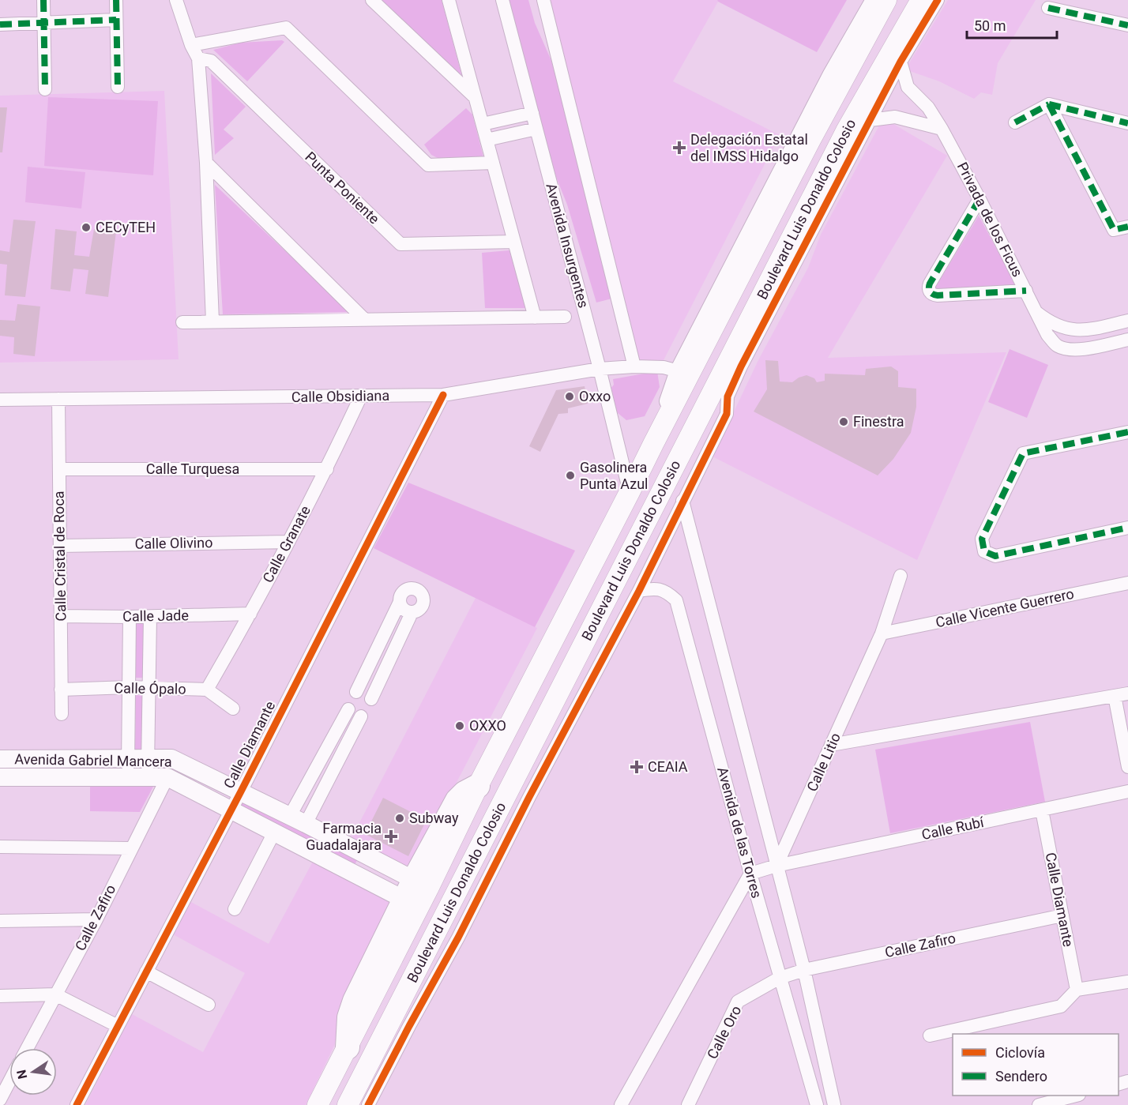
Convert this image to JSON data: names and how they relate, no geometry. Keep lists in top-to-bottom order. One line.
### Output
{"streets":{"main road":["Boulevard Luis Donaldo Colosio"],"street":["Punta Poniente","Privada de los Ficus","Avenida Insurgentes","Calle Obsidiana","Calle Turquesa","Calle Olivino","Calle Granate","Calle Cristal de Roca","Calle Vicente Guerrero","Calle Jade","Calle Ópalo","Calle Diamante","Avenida Gabriel Mancera","Calle Litio","Calle Rubí","Avenida de las Torres","Calle Zafiro","Calle Oro"]},"crossings":[["Boulevard Luis Donaldo Colosio","Avenida Insurgentes"],["Avenida Insurgentes","Calle Obsidiana"],["Calle Obsidiana","Calle Granate"],["Calle Obsidiana","Calle Cristal de Roca"],["Calle Obsidiana","Calle Diamante"],["Calle Turquesa","Calle Granate"],["Calle Turquesa","Calle Cristal de Roca"],["Calle Olivino","Calle Granate"],["Calle Olivino","Calle Cristal de Roca"],["Calle Granate","Calle Jade"],["Calle Granate","Calle Ópalo"],["Calle Cristal de Roca","Calle Jade"],["Calle Cristal de Roca","Calle Ópalo"],["Calle Vicente Guerrero","Calle Litio"],["Calle Diamante","Avenida Gabriel Mancera"],["Calle Diamante","Calle Rubí"],["Calle Diamante","Calle Zafiro"],["Avenida Gabriel Mancera","Calle Zafiro"],["Calle Litio","Calle Rubí"],["Avenida de las Torres","Calle Zafiro"],["Avenida de las Torres","Calle Oro"],["Calle Zafiro","Calle Oro"]],"places":{"health":["Delegación Estatal del IMSS Hidalgo","CEAIA","Farmacia Guadalajara"],"other":["CECyTEH","Oxxo","Finestra","Gasolinera Punta Azul","OXXO","Subway"]},"legend":["Ciclovía","Sendero"],"scale_bar":"50 m","north":"left"}
